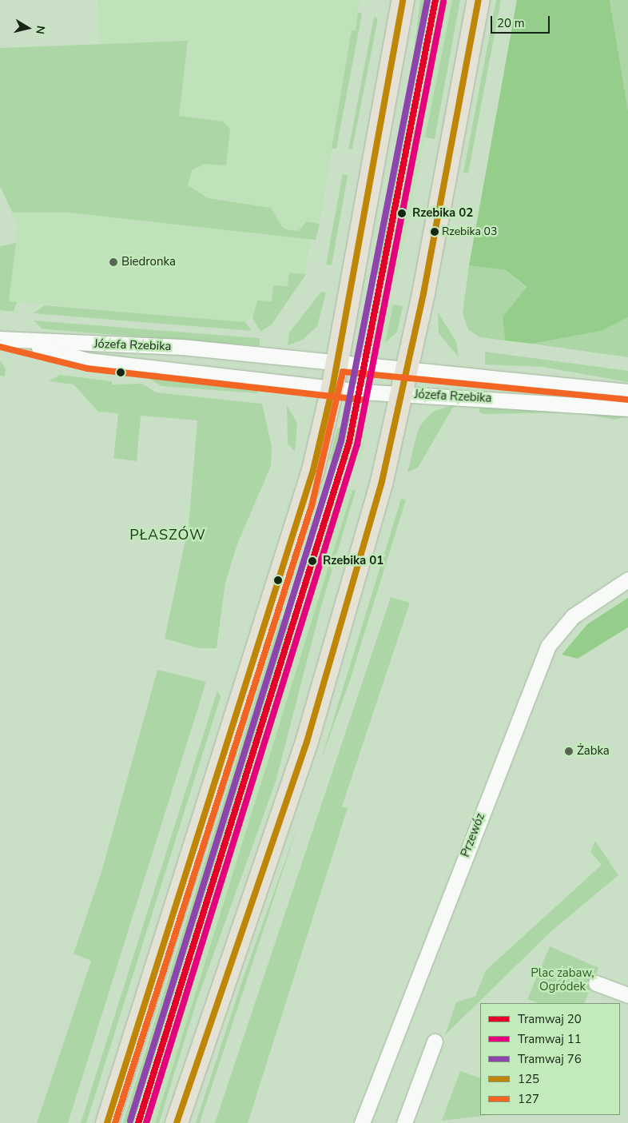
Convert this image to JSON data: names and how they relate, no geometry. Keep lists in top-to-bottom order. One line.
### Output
{"streets":{"street":["Józefa Rzebika","Przewóz"]},"districts":["PŁASZÓW"],"parks":["Plac zabaw, Ogródek"],"places":["Rzebika 02","Rzebika 03","Biedronka","Rzebika 01","Żabka"],"lines":["tram line 20","tram line 76","transit line 125","tram line 11","transit line 127"],"legend":["Tramwaj 20","Tramwaj 11","Tramwaj 76","125","127"],"scale_bar":"20 m","north":"right"}
